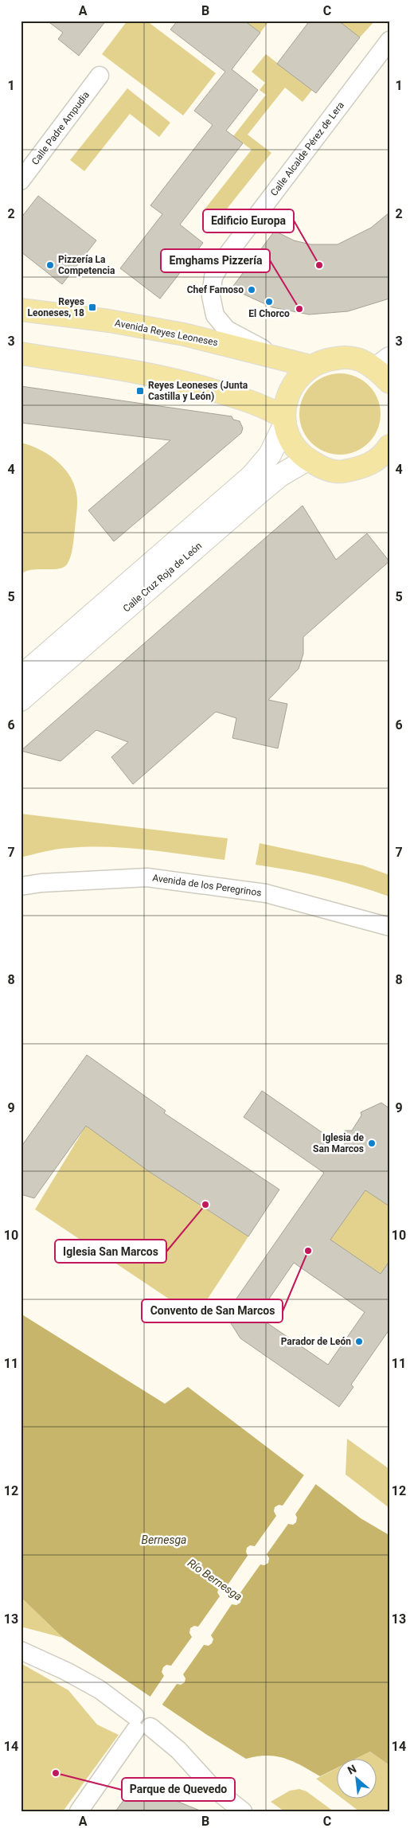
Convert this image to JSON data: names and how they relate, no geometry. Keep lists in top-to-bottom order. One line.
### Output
{"streets":{"main road":["Avenida Reyes Leoneses","Calle Cruz Roja de León"],"street":["Calle Padre Ampudia","Calle Alcalde Pérez de Lera","Avenida de los Peregrinos"]},"crossings":[["Calle Alcalde Pérez de Lera","Avenida Reyes Leoneses"]],"water":["Bernesga","Río Bernesga"],"places":{"other":["Pizzería La Competencia","Edificio Europa","Chef Famoso","El Chorco","Emghams Pizzería","Iglesia de San Marcos","Iglesia San Marcos","Convento de San Marcos","Parador de León","Parque de Quevedo"],"transit":["Reyes Leoneses, 18","Reyes Leoneses (Junta Castilla y León)"]},"north":"top left","grid":{"columns":["A","B","C"],"rows":["1","2","3","4","5","6","7","8","9","10","11","12","13","14"]}}
